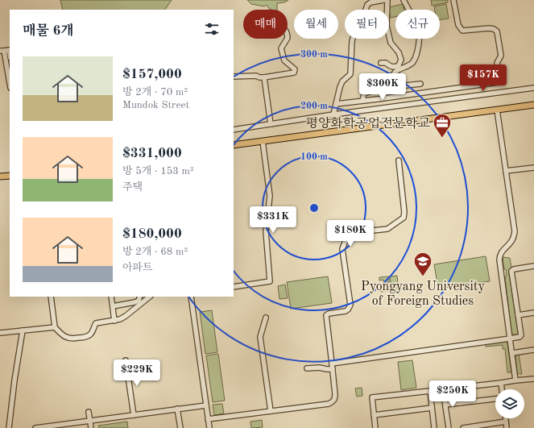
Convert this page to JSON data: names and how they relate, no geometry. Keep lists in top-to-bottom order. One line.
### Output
{"places":{"office":["평양화학공업전문학교"],"school or university":["Pyongyang University of Foreign Studies"]},"page":{"chip":["매매","월세","필터","신규"],"heading":"매물 6개","list":[{"name":"$157,000","note":"방 2개 · 70 m² · Mundok Street"},{"name":"$331,000","note":"방 5개 · 153 m² · 주택"},{"name":"$180,000","note":"방 2개 · 68 m² · 아파트"}],"price":["$157K","$300K","$331K","$180K","$229K","$250K"]},"rings":["300 m","200 m","100 m"]}
